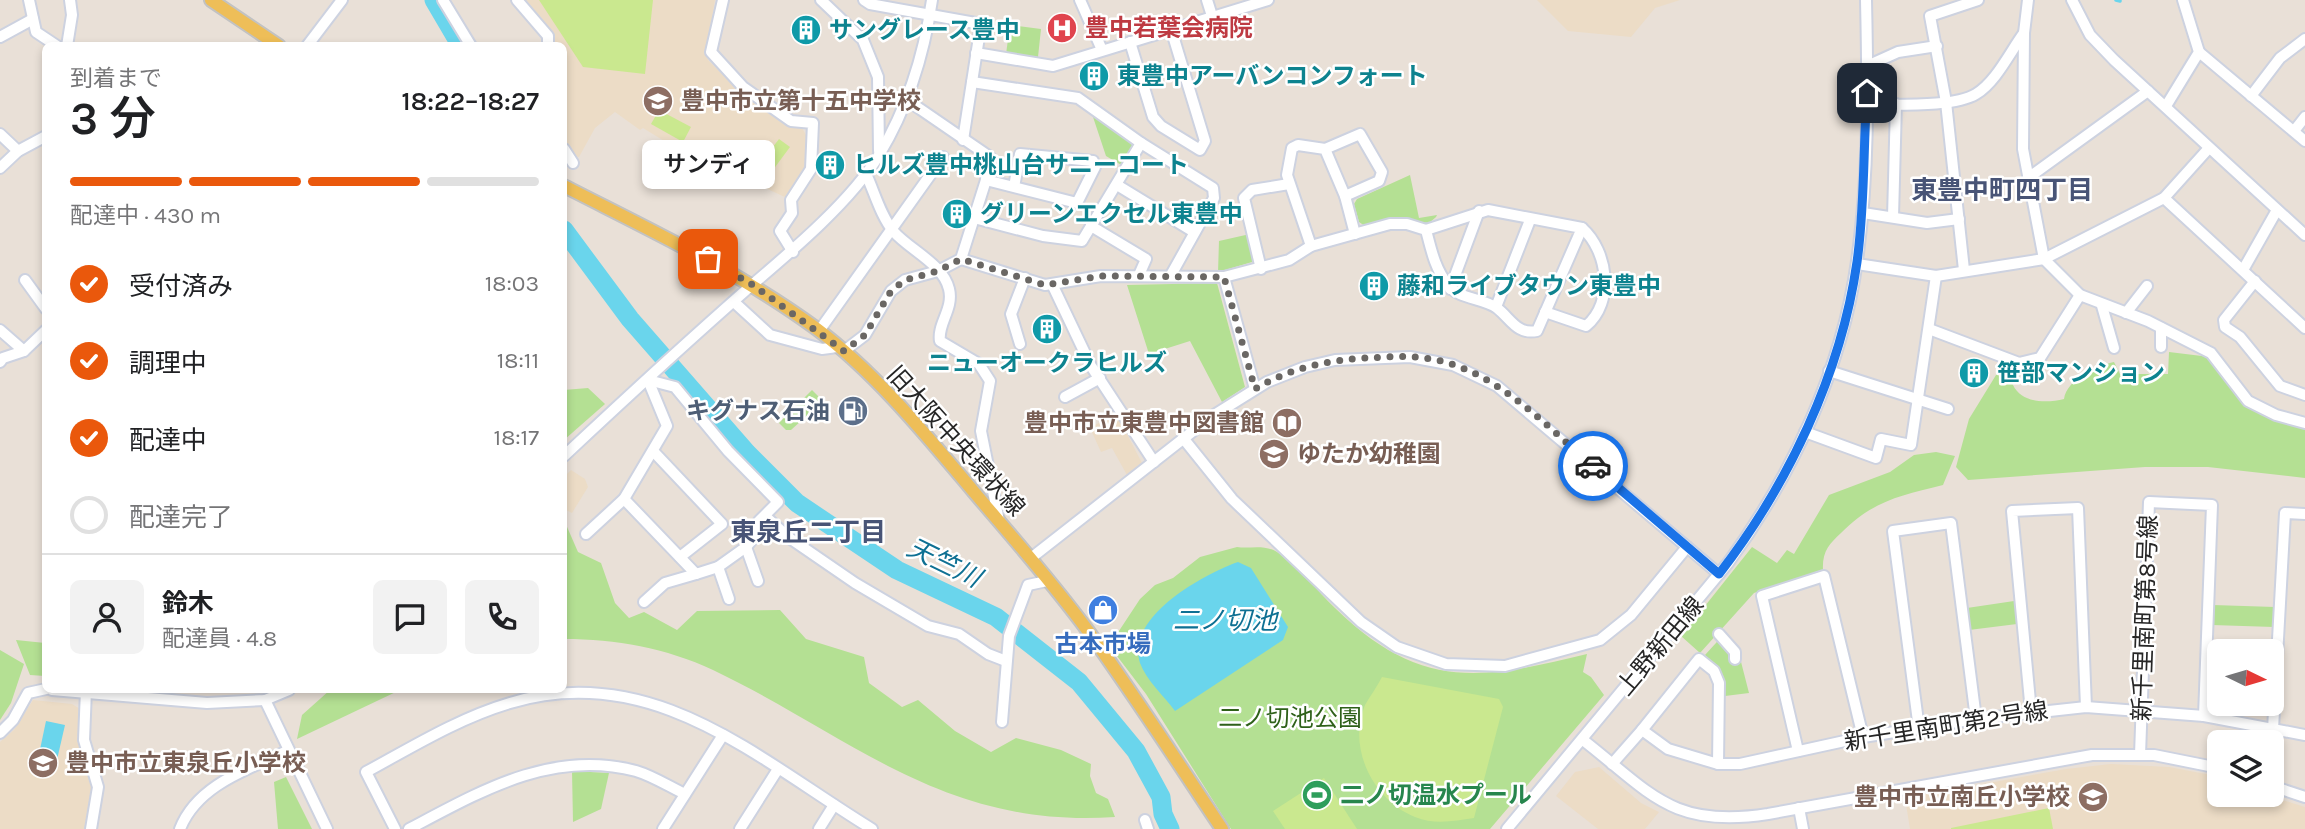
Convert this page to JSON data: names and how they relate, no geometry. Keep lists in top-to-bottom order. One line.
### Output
{"streets":{"main road":["旧大阪中央環状線"],"street":["新千里南町第8号線","上野新田線","新千里南町第2号線"]},"crossings":[["新千里南町第8号線","新千里南町第2号線"]],"districts":["東豊中町四丁目","東泉丘二丁目"],"water":["天竺川","二ノ切池"],"parks":["二ノ切池公園"],"places":{"hospital":["豊中若葉会病院"],"building":["サングレース豊中","東豊中アーバンコンフォート","ヒルズ豊中桃山台サニーコート","グリーンエクセル東豊中","藤和ライブタウン東豊中","ニューオークラヒルズ","笹部マンション"],"school or university":["豊中市立第十五中学校","ゆたか幼稚園","豊中市立東泉丘小学校","豊中市立南丘小学校"],"other":["サンディ"],"fuel station":["キグナス石油"],"library":["豊中市立東豊中図書館"],"shop":["古本市場"],"sports":["二ノ切温水プール"]},"north":"right","page":{"heading":["3 分","到着まで","18:22–18:27"],"panel":["鈴木","配達員 · 4.8"],"bubble":"サンディ","bar":"配達中 · 430 m","list":[["受付済み","18:03"],["調理中","18:11"],["配達中","18:17"],"配達完了"]}}
